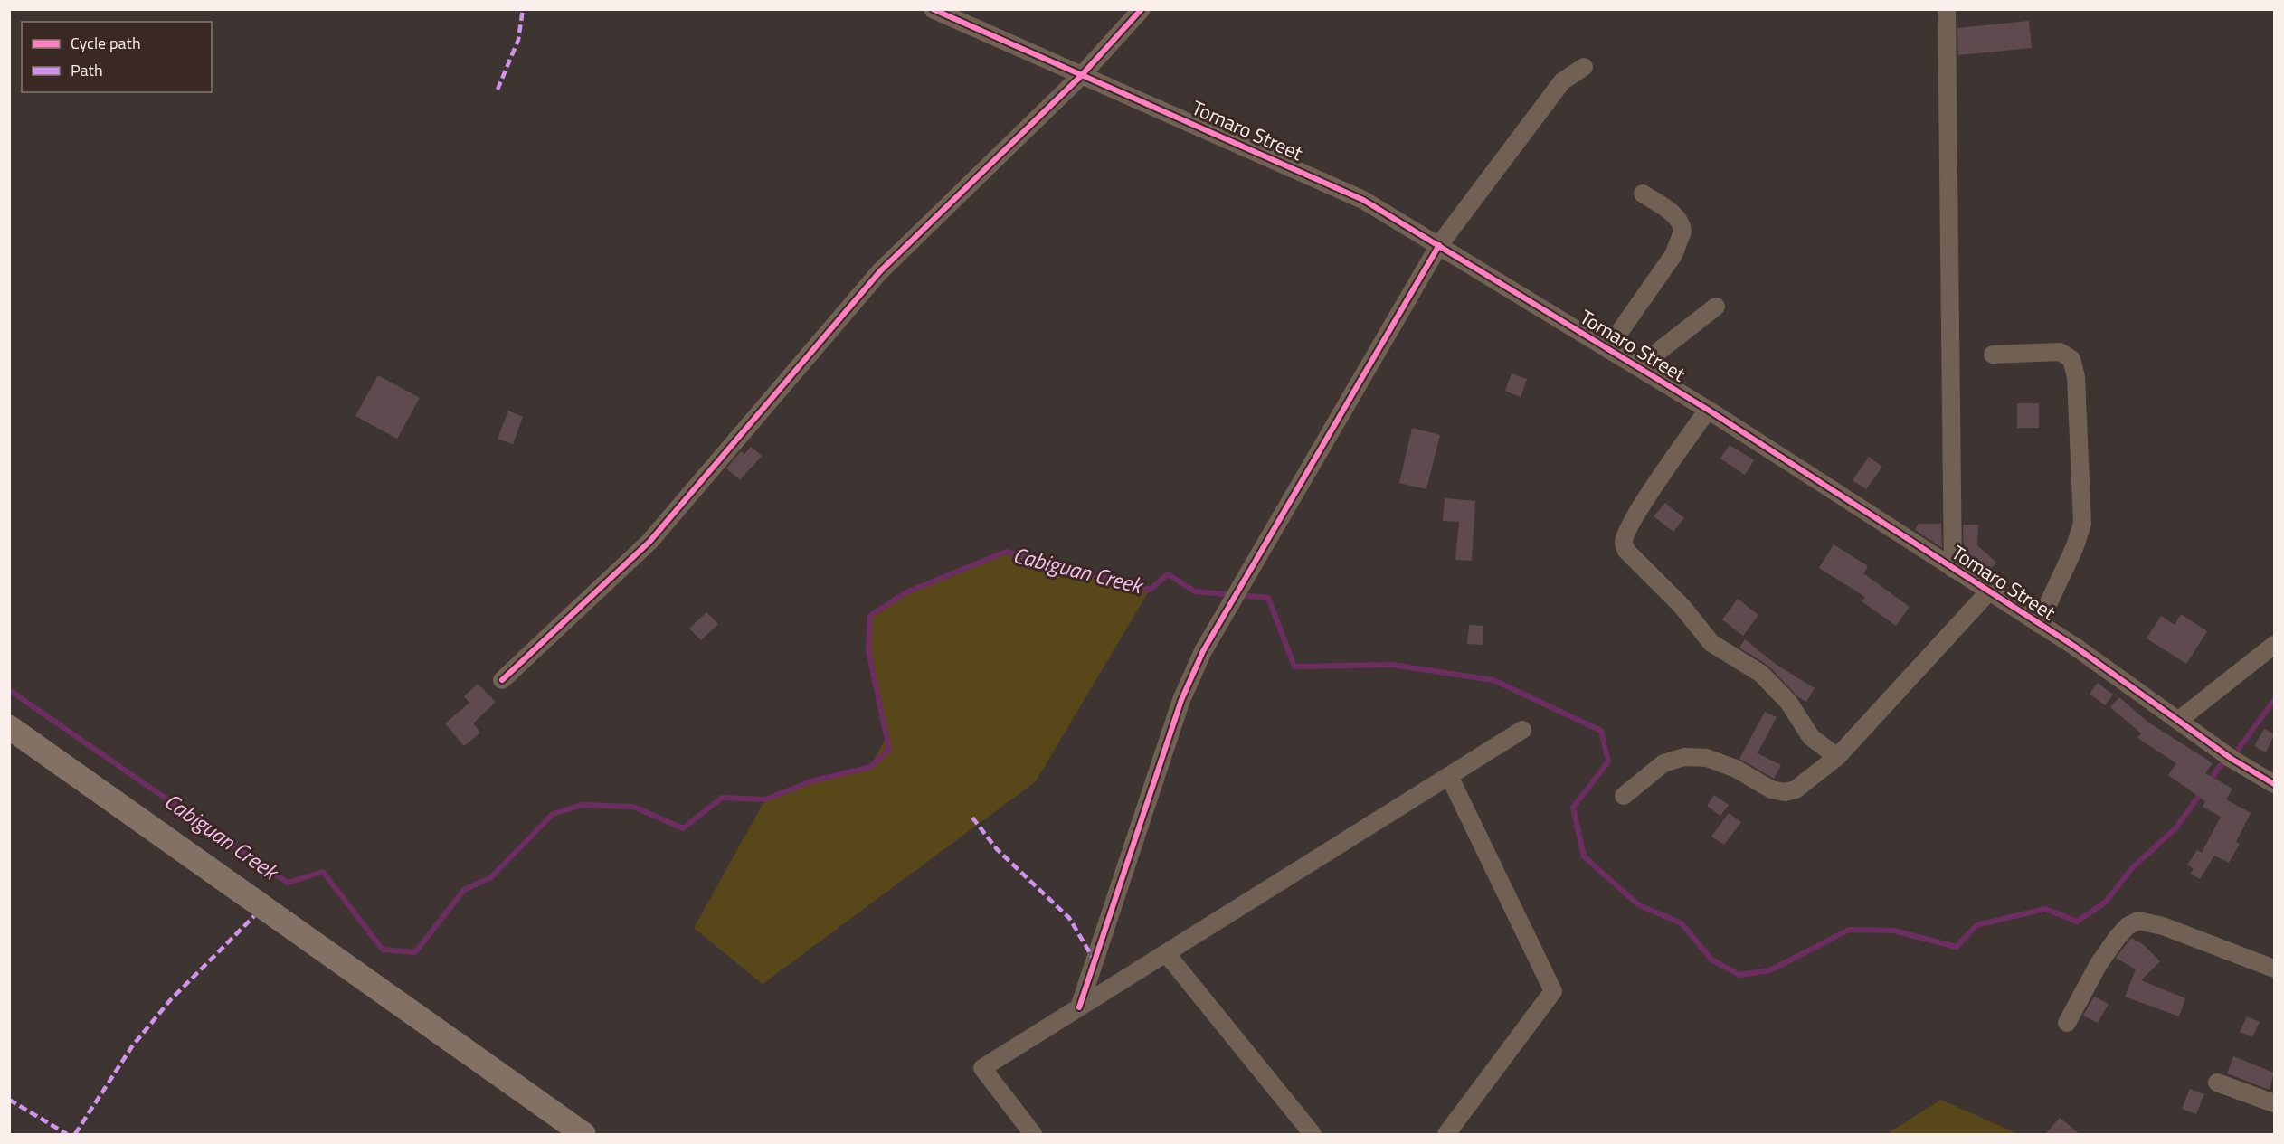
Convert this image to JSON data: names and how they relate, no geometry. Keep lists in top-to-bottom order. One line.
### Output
{"streets":{"street":["Tomaro Street"]},"water":["Cabiguan Creek"],"legend":["Cycle path","Path"]}
